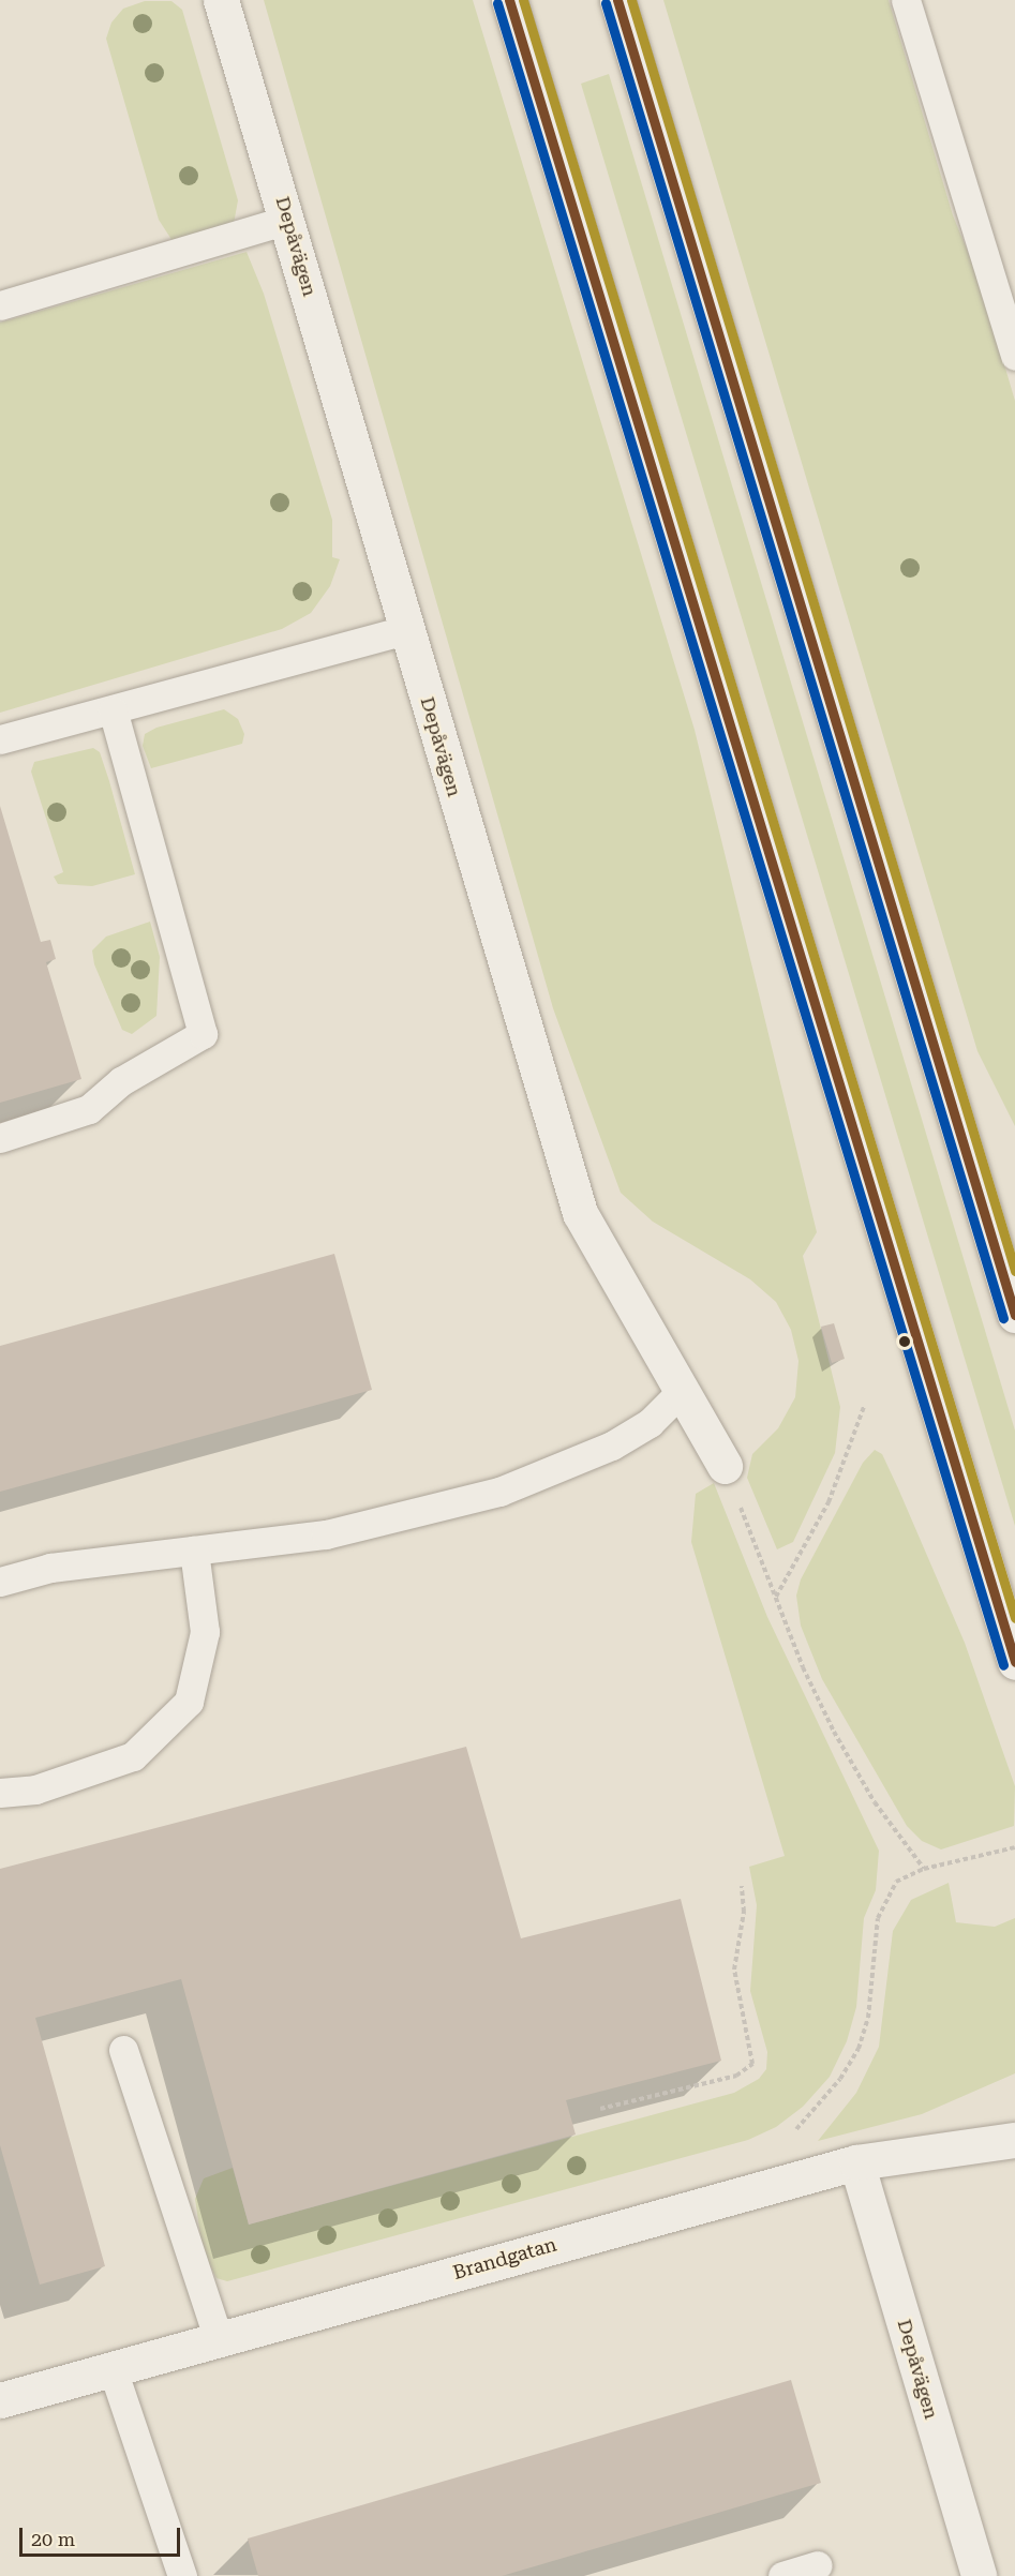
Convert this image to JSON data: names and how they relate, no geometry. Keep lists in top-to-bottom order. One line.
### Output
{"streets":{"main road":["Depåvägen","Brandgatan"]},"crossings":[["Depåvägen","Brandgatan"]],"scale_bar":"20 m"}
